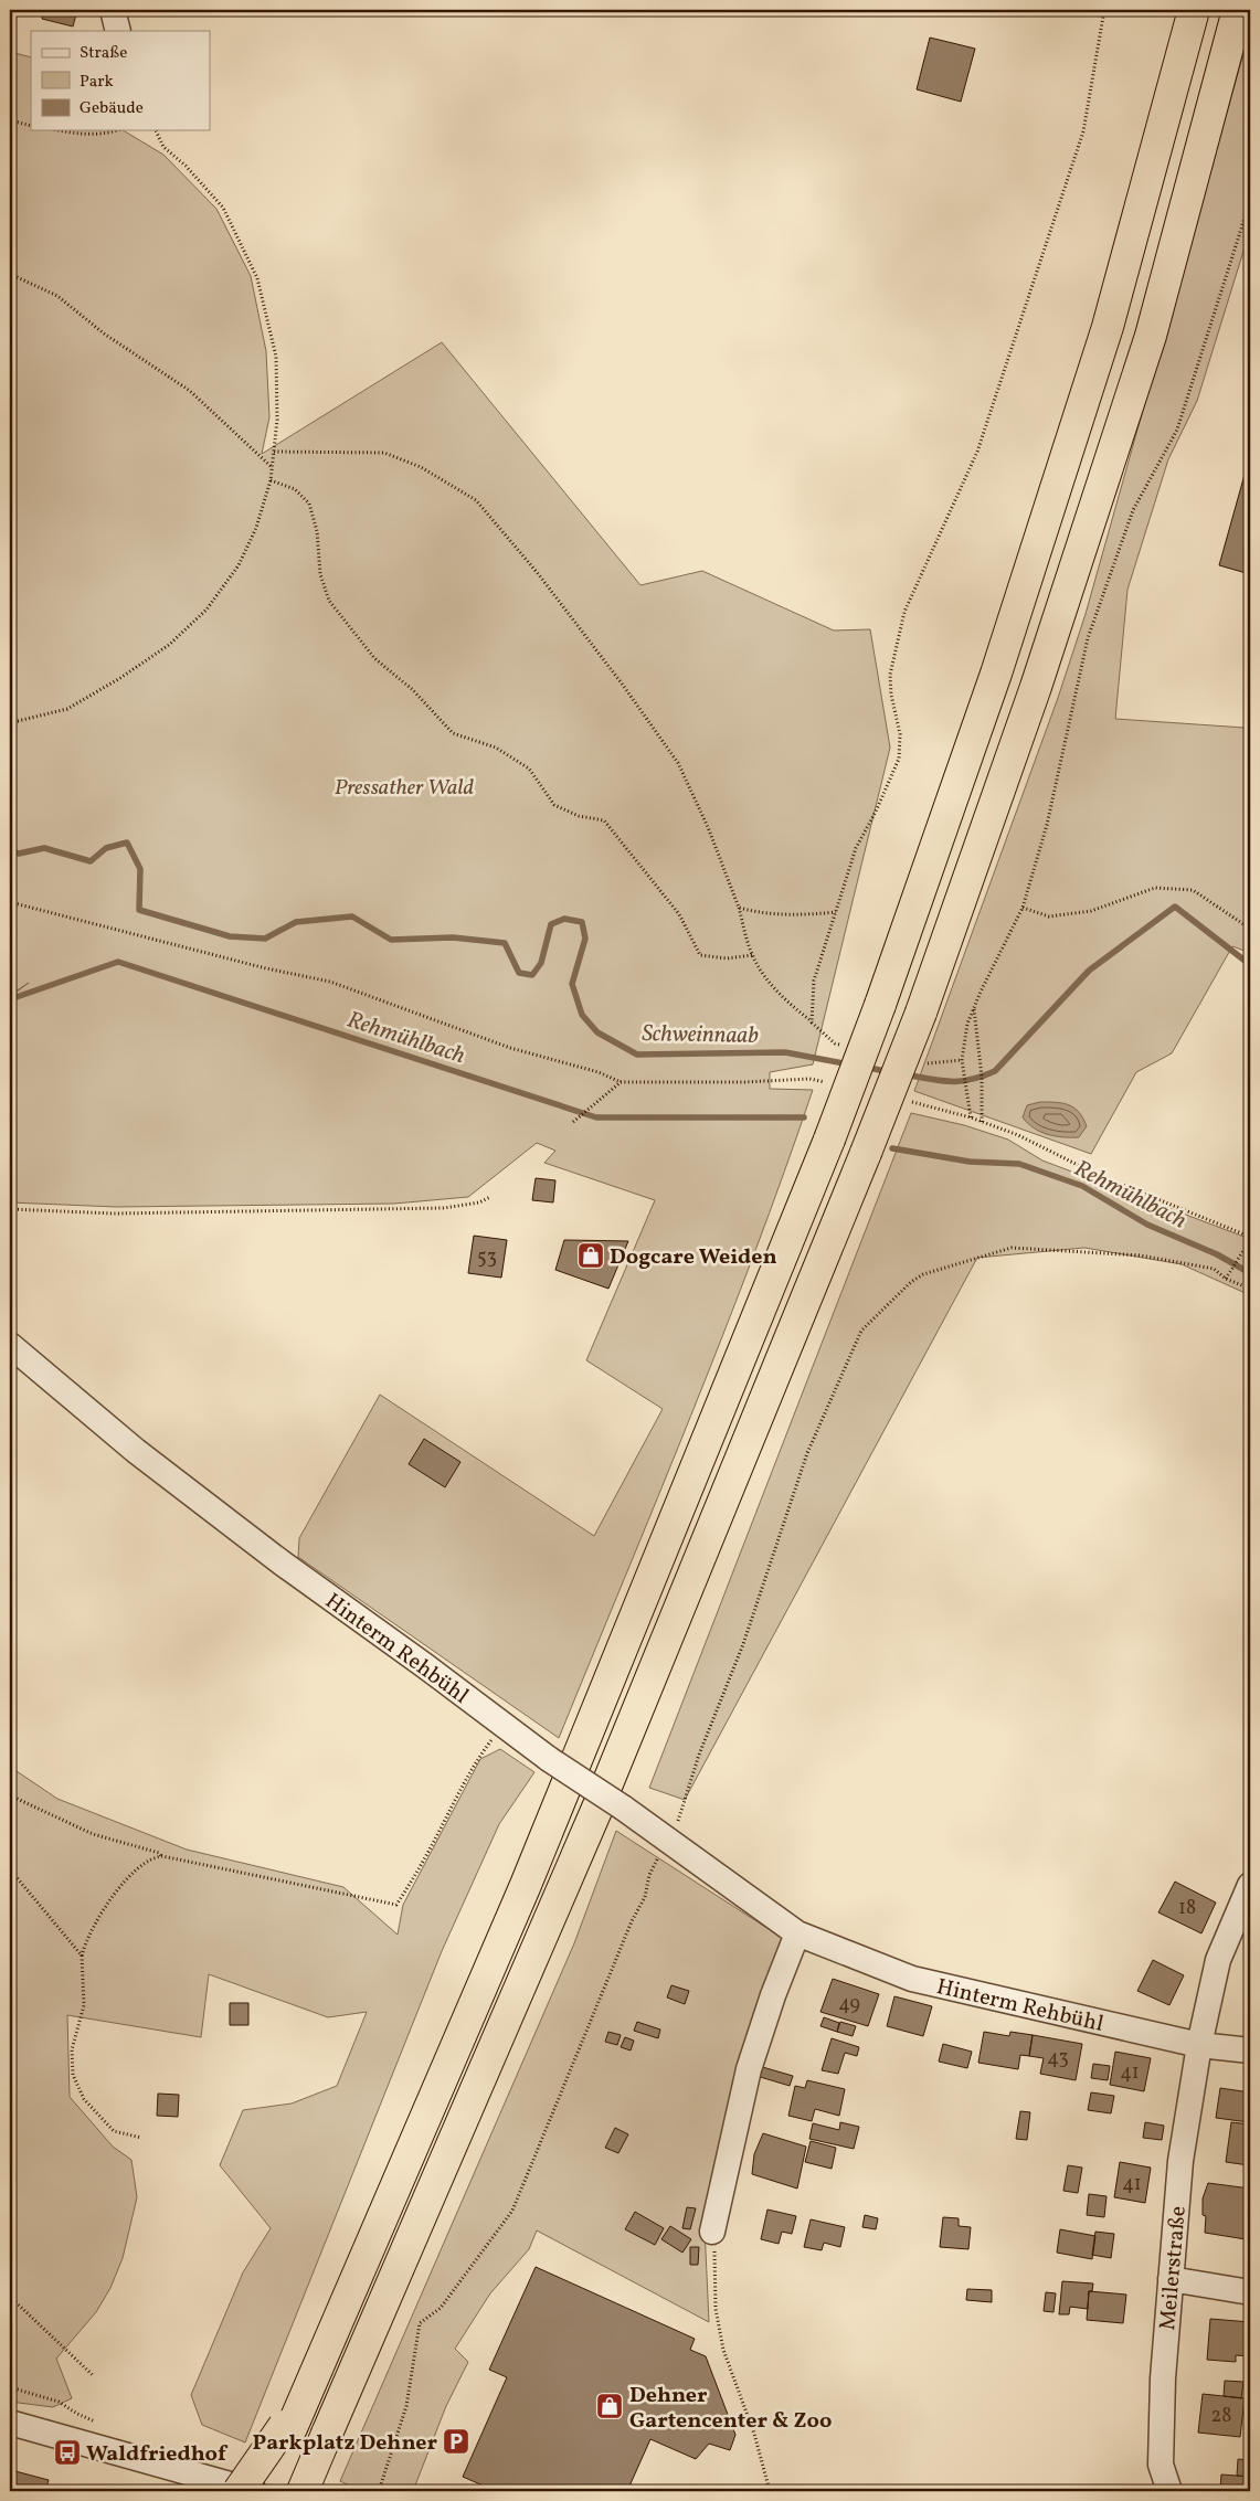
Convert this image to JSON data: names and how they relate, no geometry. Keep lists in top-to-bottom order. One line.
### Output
{"streets":{"street":["Hinterm Rehbühl","Meilerstraße"]},"crossings":[["Hinterm Rehbühl","Meilerstraße"]],"water":["Schweinnaab","Rehmühlbach"],"parks":["Pressather Wald"],"places":{"shop":["Dogcare Weiden","Dehner Gartencenter & Zoo"],"parking":["Parkplatz Dehner"],"bus stop":["Waldfriedhof"]},"house_numbers":["53","18","49","43","41","41","28"],"legend":["Straße","Park","Gebäude"]}
